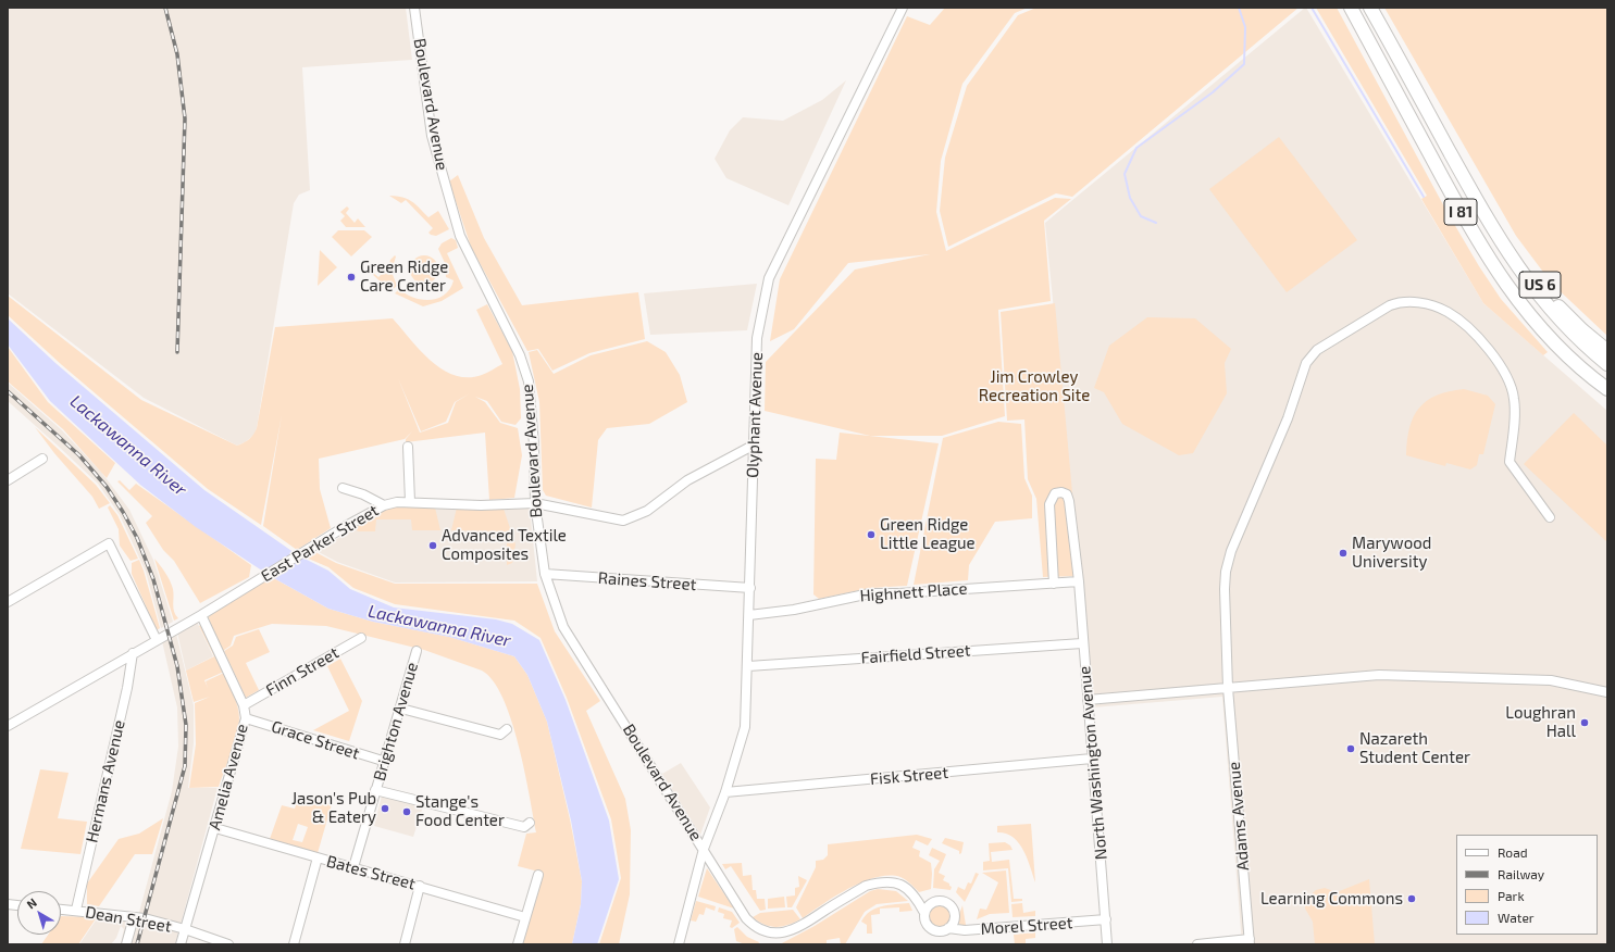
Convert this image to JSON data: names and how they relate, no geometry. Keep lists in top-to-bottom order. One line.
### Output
{"streets":{"highway":["I 81","US 6"],"street":["Boulevard Avenue","Olyphant Avenue","East Parker Street","Raines Street","Highnett Place","Fairfield Street","Finn Street","Brighton Avenue","Grace Street","North Washington Avenue","Fisk Street","Amelia Avenue","Hermans Avenue","Adams Avenue","Bates Street","Dean Street","Morel Street"]},"crossings":[["Boulevard Avenue","Olyphant Avenue"],["Boulevard Avenue","East Parker Street"],["Boulevard Avenue","Raines Street"],["Boulevard Avenue","Morel Street"],["I 81","US 6"],["Olyphant Avenue","East Parker Street"],["Olyphant Avenue","Raines Street"],["Olyphant Avenue","Highnett Place"],["Olyphant Avenue","Fairfield Street"],["Olyphant Avenue","Fisk Street"],["Olyphant Avenue","Morel Street"],["East Parker Street","Amelia Avenue"],["East Parker Street","Hermans Avenue"],["Highnett Place","North Washington Avenue"],["Fairfield Street","North Washington Avenue"],["Finn Street","Amelia Avenue"],["Brighton Avenue","Grace Street"],["Brighton Avenue","Bates Street"],["Grace Street","Amelia Avenue"],["North Washington Avenue","Fisk Street"],["North Washington Avenue","Morel Street"],["Amelia Avenue","Bates Street"],["Amelia Avenue","Dean Street"],["Hermans Avenue","Dean Street"]],"water":["Lackawanna River"],"parks":["Jim Crowley Recreation Site"],"places":["Green Ridge Care Center","Green Ridge Little League","Advanced Textile Composites","Marywood University","Loughran Hall","Nazareth Student Center","Jason's Pub & Eatery","Stange's Food Center","Learning Commons"],"legend":["Road","Railway","Park","Water"],"north":"top left"}
